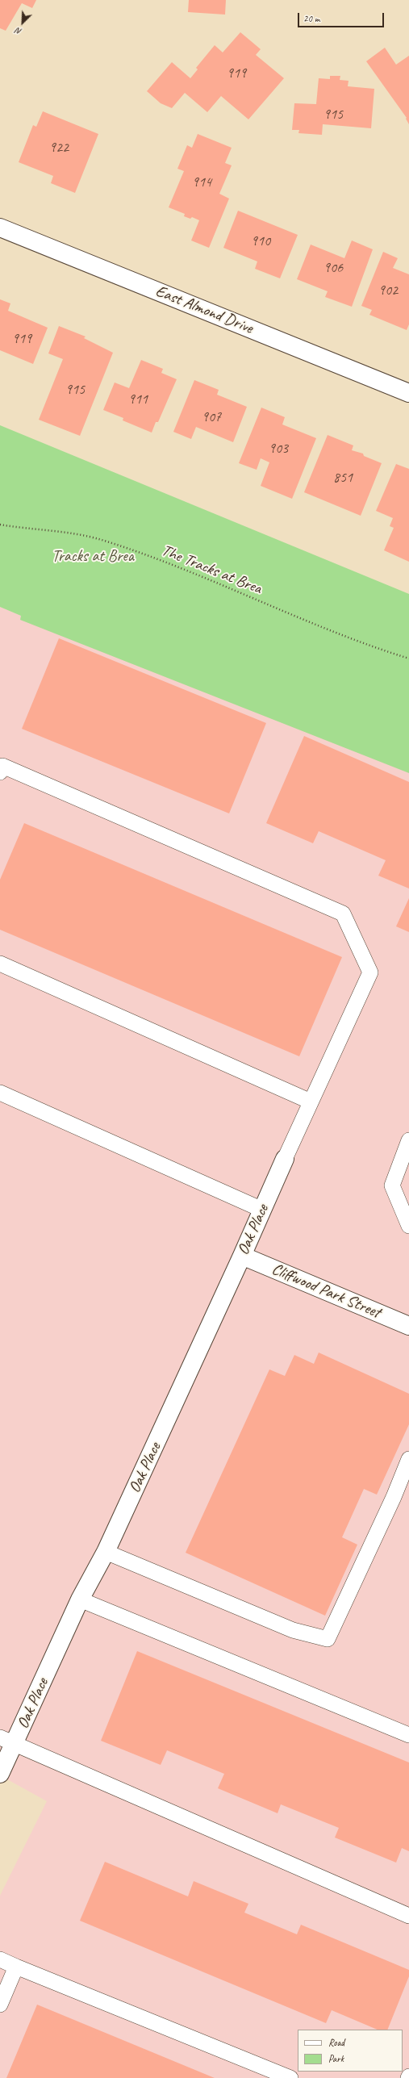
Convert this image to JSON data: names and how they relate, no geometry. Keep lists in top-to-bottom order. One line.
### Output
{"streets":{"street":["East Almond Drive","Oak Place","Cliffwood Park Street"],"path":["The Tracks at Brea"]},"crossings":[["Oak Place","Cliffwood Park Street"]],"parks":["Tracks at Brea"],"house_numbers":["919","915","922","914","910","906","902","919","915","911","907","903","851"],"legend":["Road","Park"],"scale_bar":"20 m","north":"bottom left"}
